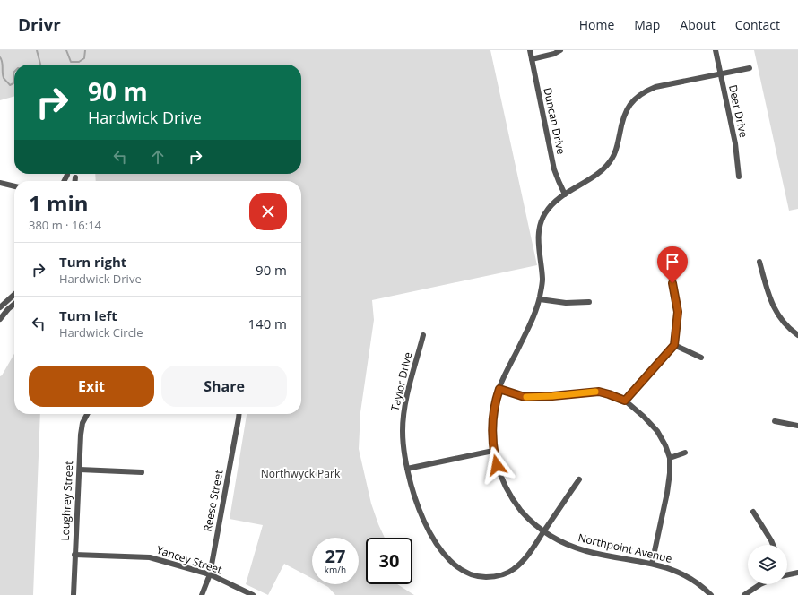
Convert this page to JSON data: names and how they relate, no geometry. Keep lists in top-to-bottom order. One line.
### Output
{"streets":{"street":["Deer Drive","Duncan Drive","Taylor Drive","Loughrey Street","Reese Street","Northpoint Avenue","Yancey Street"]},"crossings":[["Deer Drive","Northpoint Avenue"],["Duncan Drive","Northpoint Avenue"],["Taylor Drive","Northpoint Avenue"],["Loughrey Street","Yancey Street"],["Reese Street","Yancey Street"]],"parks":["Northwyck Park"],"page":{"header":"Drivr","nav":["Home","Map","About","Contact"],"turn":["90 m","Hardwick Drive"],"heading":["1 min","380 m · 16:14"],"list":[{"name":"Turn right","note":"Hardwick Drive","value":"90 m"},{"name":"Turn left","note":"Hardwick Circle","value":"140 m"}],"buttons":["Exit","Share"],"speed":"27 km/h","limit":"30"}}
